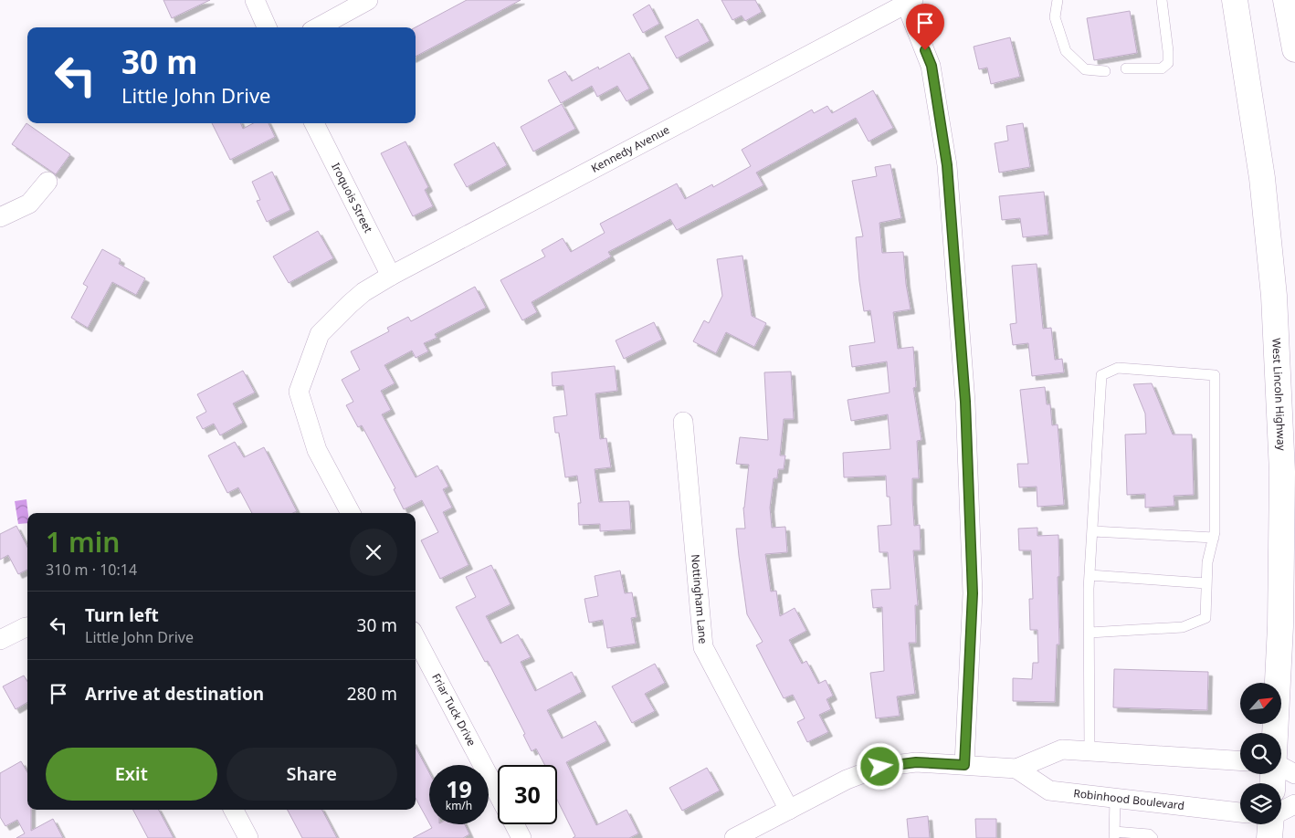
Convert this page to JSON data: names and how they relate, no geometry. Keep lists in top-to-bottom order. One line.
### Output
{"streets":{"main road":["West Lincoln Highway"],"street":["Kennedy Avenue","Iroquois Street","Nottingham Lane","Friar Tuck Drive","Robinhood Boulevard"]},"crossings":[["Kennedy Avenue","Iroquois Street"],["Nottingham Lane","Robinhood Boulevard"]],"north":"top right","page":{"turn":["30 m","Little John Drive"],"heading":["1 min","310 m · 10:14"],"list":[{"name":"Turn left","note":"Little John Drive","value":"30 m"},{"name":"Arrive at destination","value":"280 m"}],"buttons":["Exit","Share"],"speed":"19 km/h","limit":"30"}}
